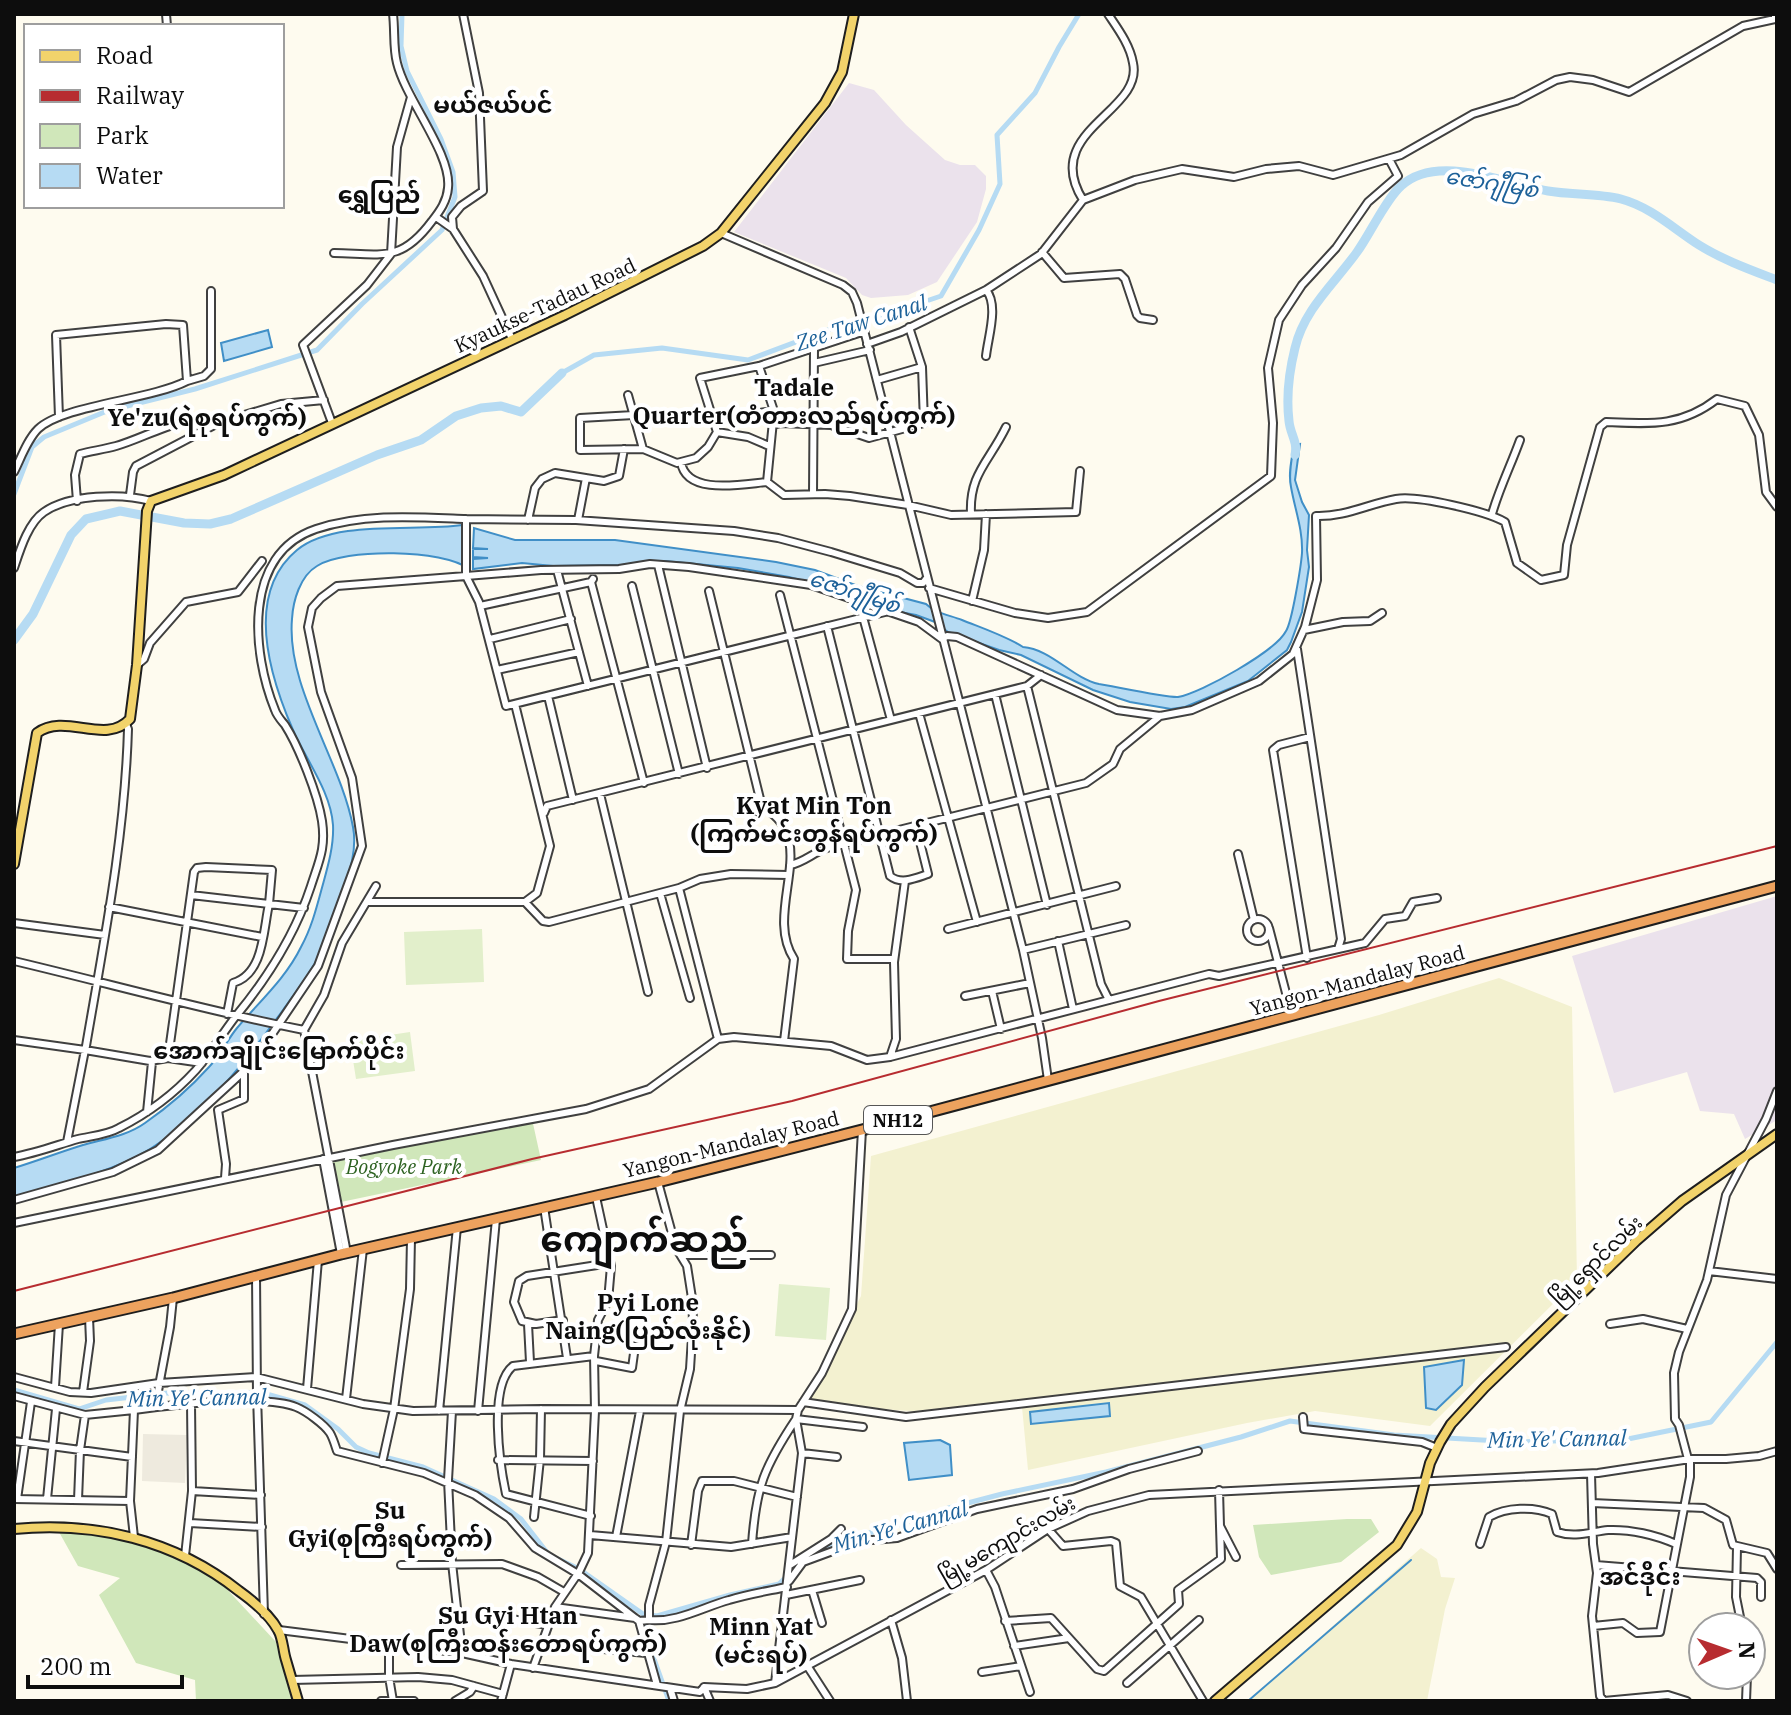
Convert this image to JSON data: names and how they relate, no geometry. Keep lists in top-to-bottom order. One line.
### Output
{"streets":{"highway":["Yangon-Mandalay Road","NH12"],"main road":["Kyaukse-Tadau Road","မြို့ရှောင်လမ်း"],"street":["မြို့မကျောင်းလမ်း"]},"districts":["မယ်ဇယ်ပင်","ရွှေပြည်","Tadale Quarter(တံတားလည်ရပ်ကွက်)","Ye'zu(ရဲစုရပ်ကွက်)","Kyat Min Ton (ကြက်မင်းတွန်ရပ်ကွက်)","အောက်ချိုင်းမြောက်ပိုင်း","ကျောက်ဆည်","Pyi Lone Naing(ပြည်လုံးနိုင်)","Su Gyi(စုကြီးရပ်ကွက်)","အင်ဒိုင်း","Su Gyi Htan Daw(စုကြီးထန်းတောရပ်ကွက်)","Minn Yat (မင်းရပ်)"],"water":["ဇော်ဂျီမြစ်","Zee Taw Canal","Min Ye' Cannal"],"parks":["Bogyoke Park"],"legend":["Road","Railway","Park","Water"],"scale_bar":"200 m","north":"right"}
